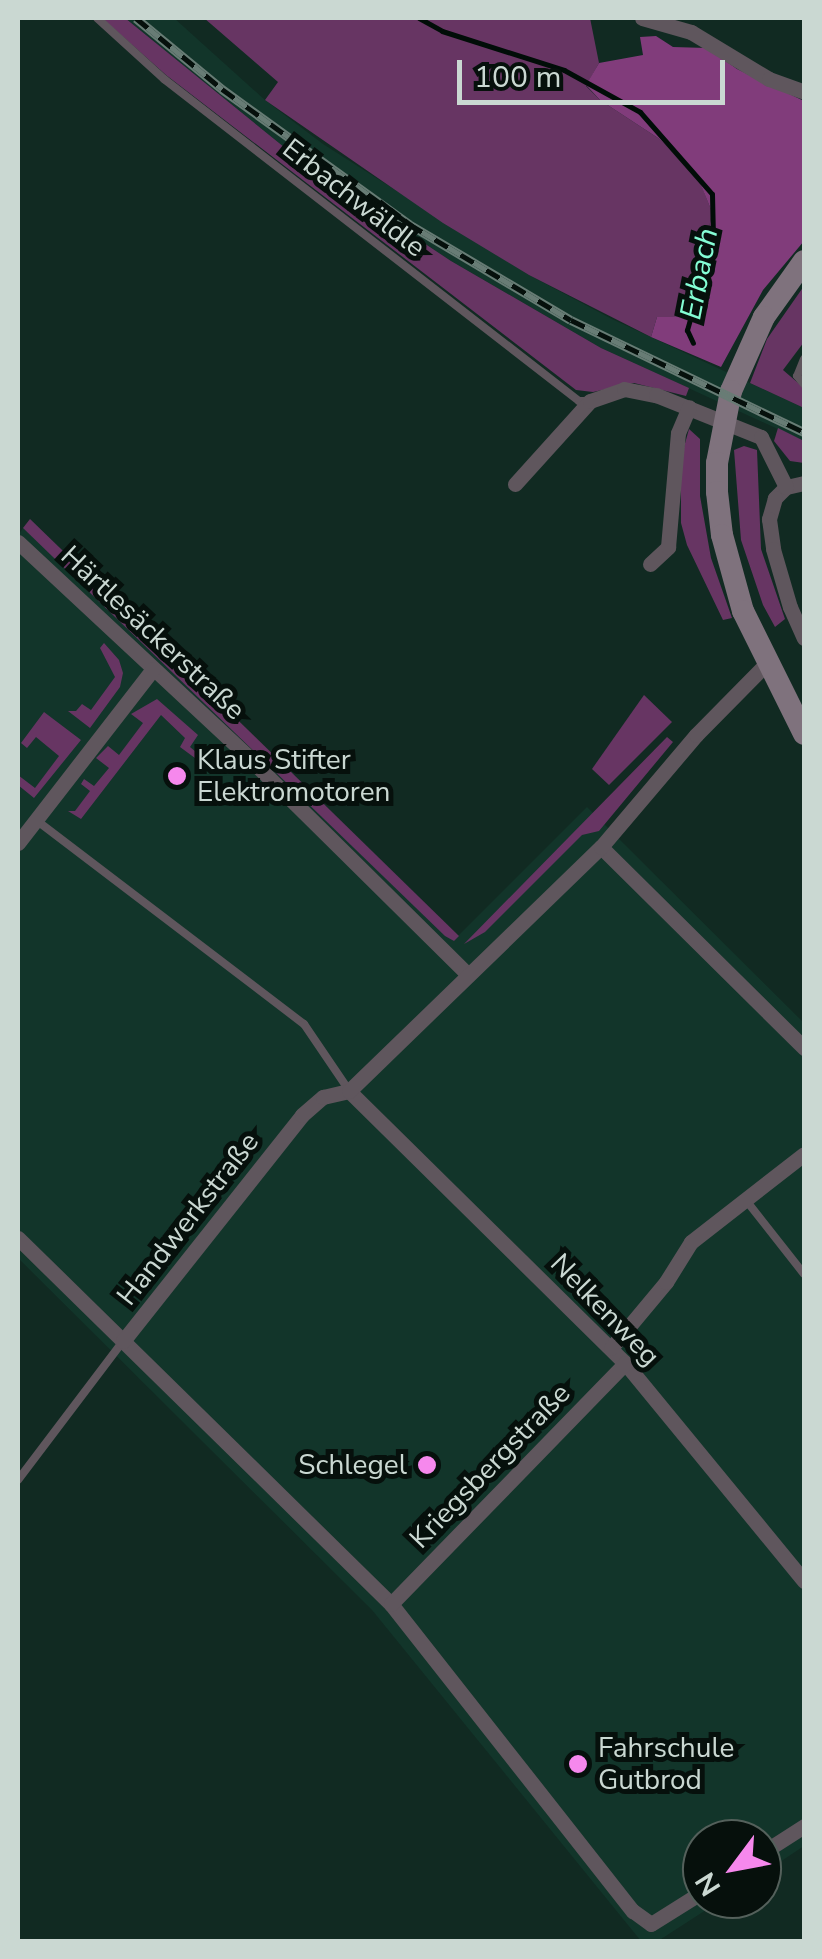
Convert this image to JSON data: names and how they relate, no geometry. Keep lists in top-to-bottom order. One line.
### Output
{"streets":{"street":["Härtlesäckerstraße","Handwerkstraße","Nelkenweg","Kriegsbergstraße"],"lane":["Erbachwäldle"]},"crossings":[["Härtlesäckerstraße","Handwerkstraße"],["Handwerkstraße","Nelkenweg"],["Handwerkstraße","Kriegsbergstraße"],["Nelkenweg","Kriegsbergstraße"]],"water":["Erbach"],"places":["Klaus Stifter Elektromotoren","Schlegel","Fahrschule Gutbrod"],"scale_bar":"100 m","north":"bottom left"}
